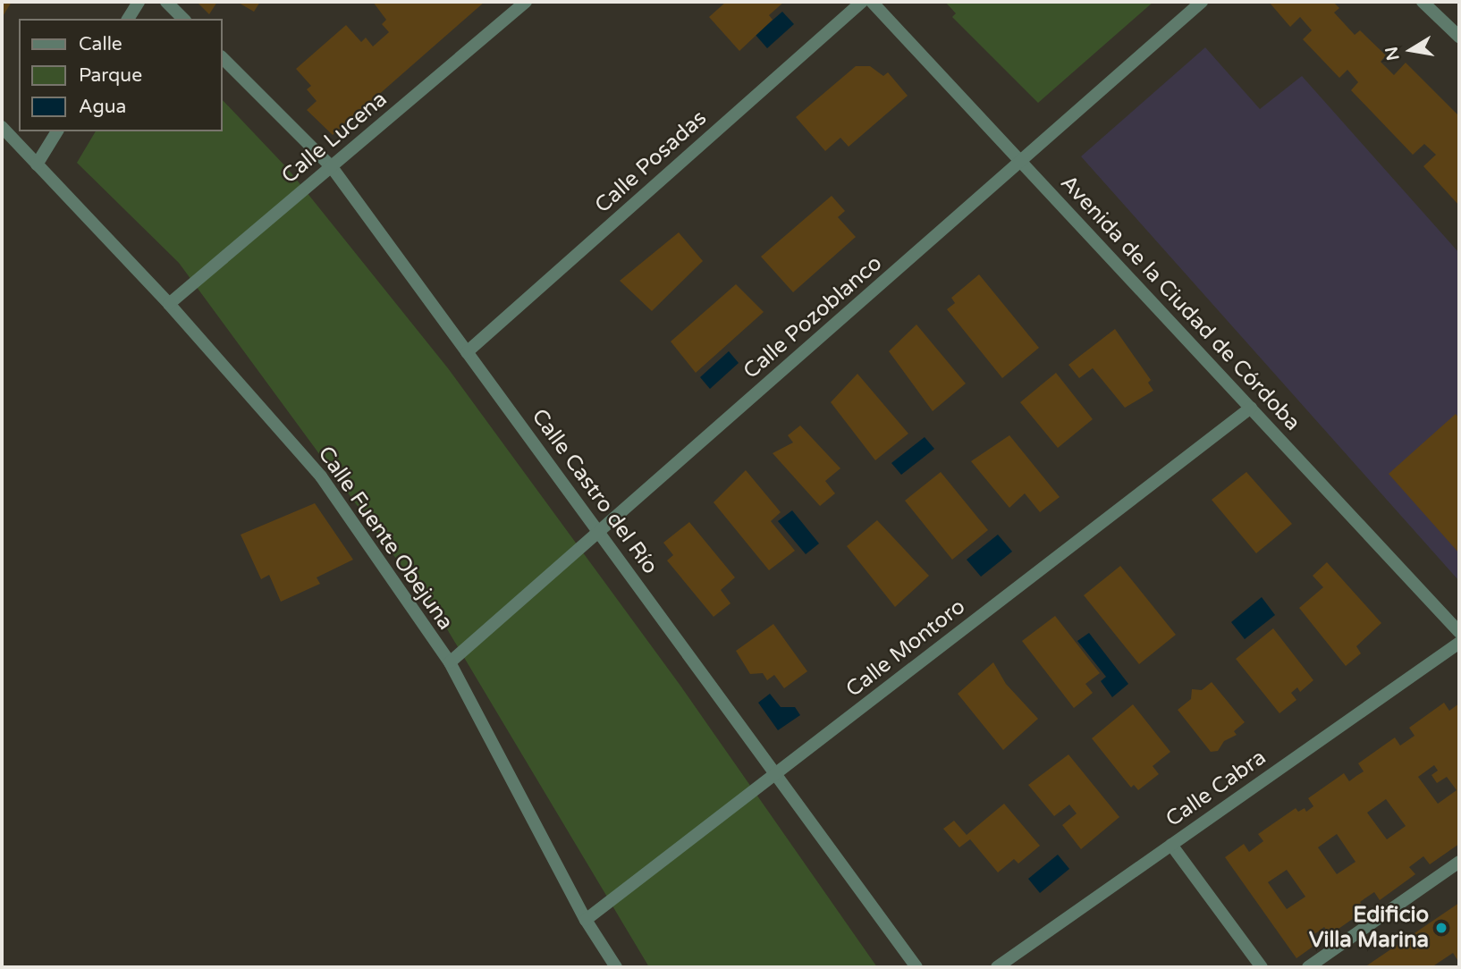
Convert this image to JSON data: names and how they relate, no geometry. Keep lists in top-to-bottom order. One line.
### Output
{"streets":{"street":["Calle Lucena","Calle Posadas","Avenida de la Ciudad de Córdoba","Calle Pozoblanco","Calle Castro del Río","Calle Fuente Obejuna","Calle Montoro","Calle Cabra"]},"crossings":[["Calle Lucena","Calle Castro del Río"],["Calle Lucena","Calle Fuente Obejuna"],["Calle Posadas","Calle Castro del Río"],["Avenida de la Ciudad de Córdoba","Calle Pozoblanco"],["Avenida de la Ciudad de Córdoba","Calle Montoro"],["Calle Pozoblanco","Calle Castro del Río"],["Calle Pozoblanco","Calle Fuente Obejuna"],["Calle Castro del Río","Calle Montoro"],["Calle Fuente Obejuna","Calle Montoro"]],"places":["Edificio Villa Marina"],"legend":["Calle","Parque","Agua"],"north":"left"}
